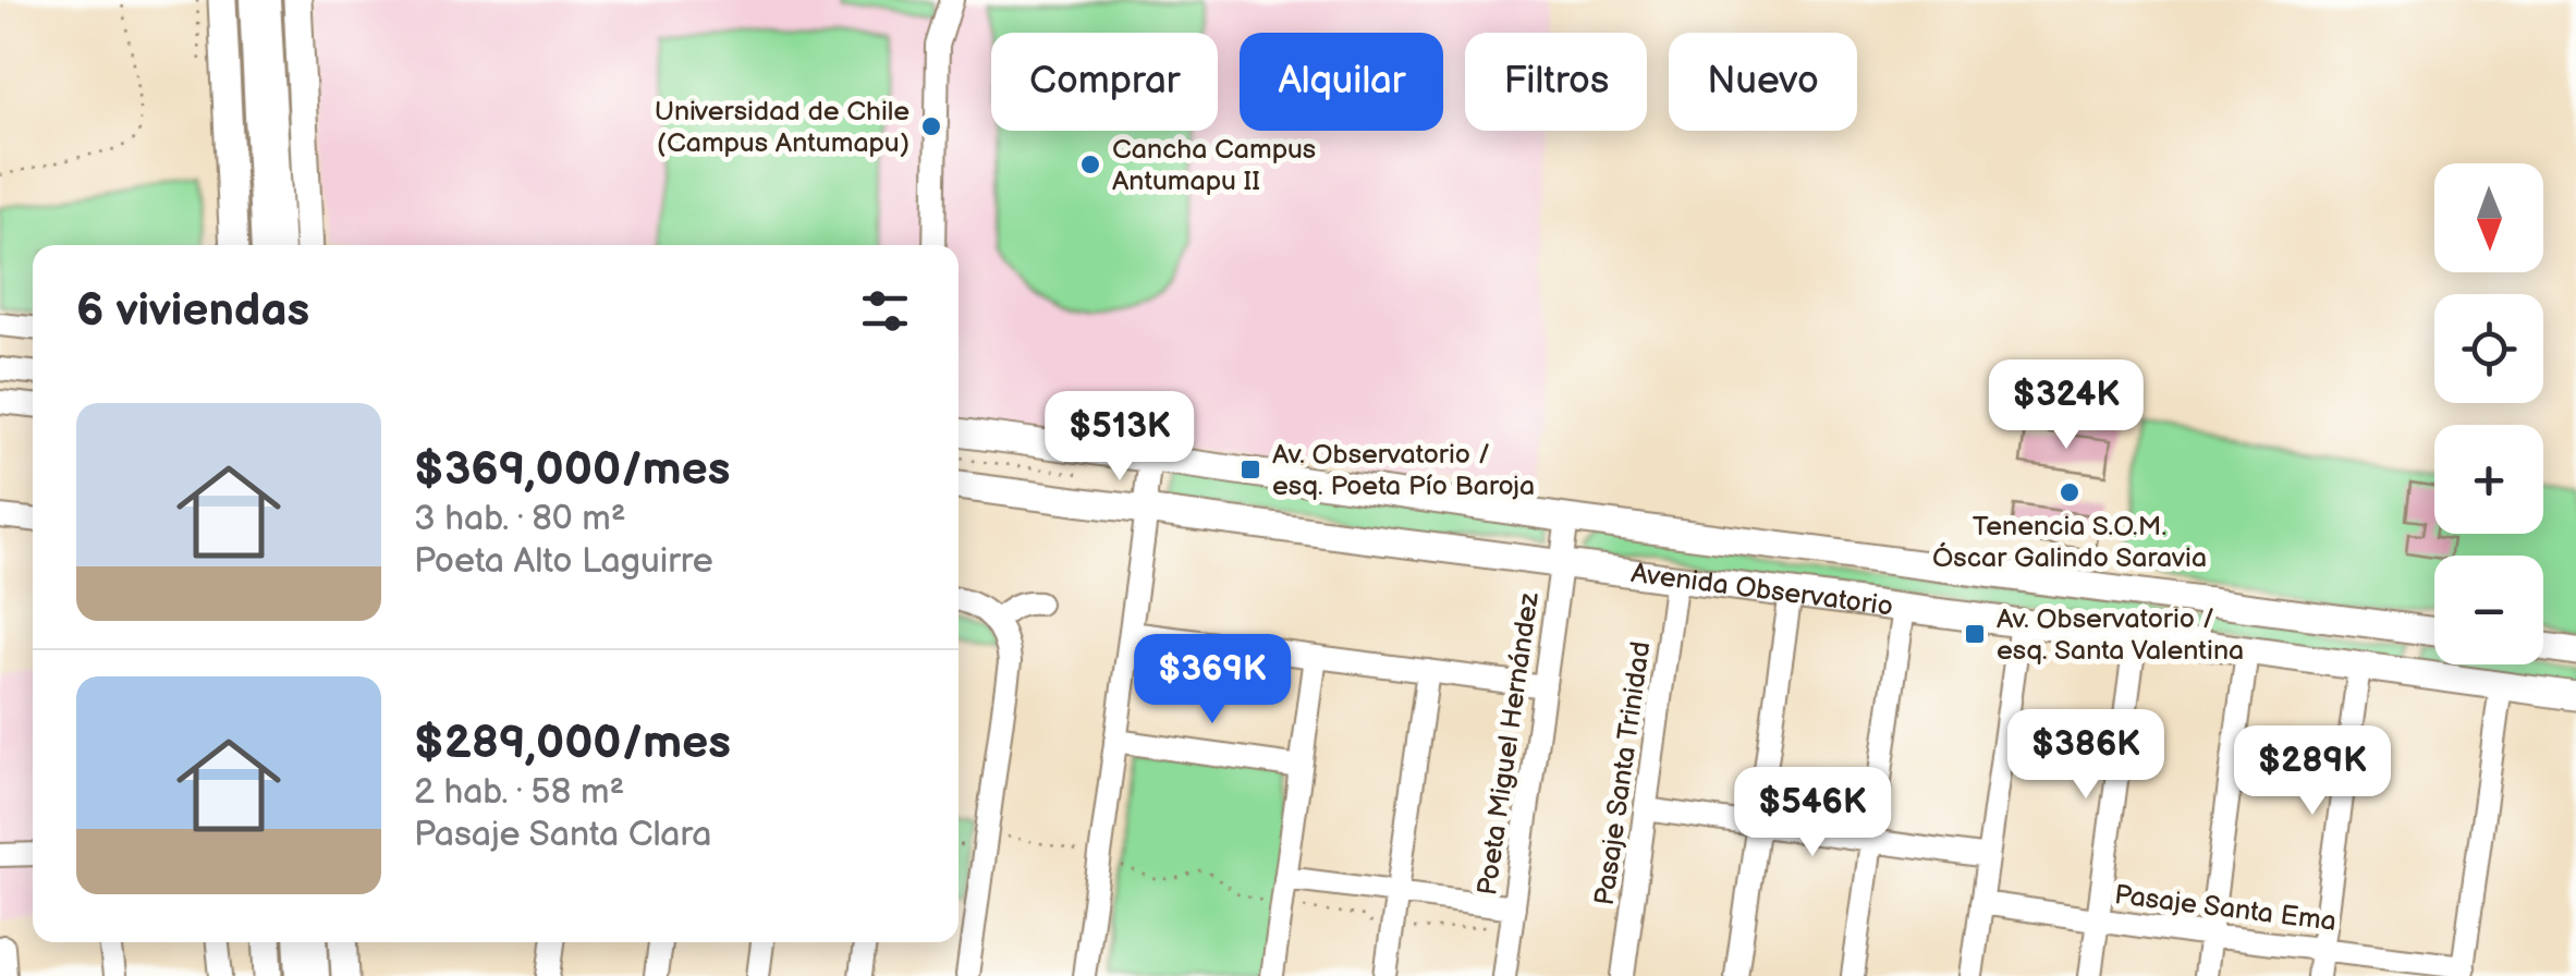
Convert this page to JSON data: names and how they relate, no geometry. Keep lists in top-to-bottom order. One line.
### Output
{"streets":{"main road":["Avenida Observatorio"],"street":["Poeta Miguel Hernández","Pasaje Santa Trinidad","Pasaje Santa Ema"]},"crossings":[["Avenida Observatorio","Poeta Miguel Hernández"],["Avenida Observatorio","Pasaje Santa Trinidad"]],"places":{"other":["Universidad de Chile (Campus Antumapu)","Cancha Campus Antumapu II","Tenencia S.O.M. Óscar Galindo Saravia"],"transit":["Av. Observatorio / esq. Poeta Pío Baroja","Av. Observatorio / esq. Santa Valentina"]},"north":"bottom","page":{"chip":["Comprar","Alquilar","Filtros","Nuevo"],"map_buttons":["+","−"],"heading":"6 viviendas","price":["$324K","$513K","$369K","$386K","$289K","$546K"],"list":[{"name":"$369,000/mes","note":"3 hab. · 80 m² · Poeta Alto Laguirre"},{"name":"$289,000/mes","note":"2 hab. · 58 m² · Pasaje Santa Clara"}]}}
